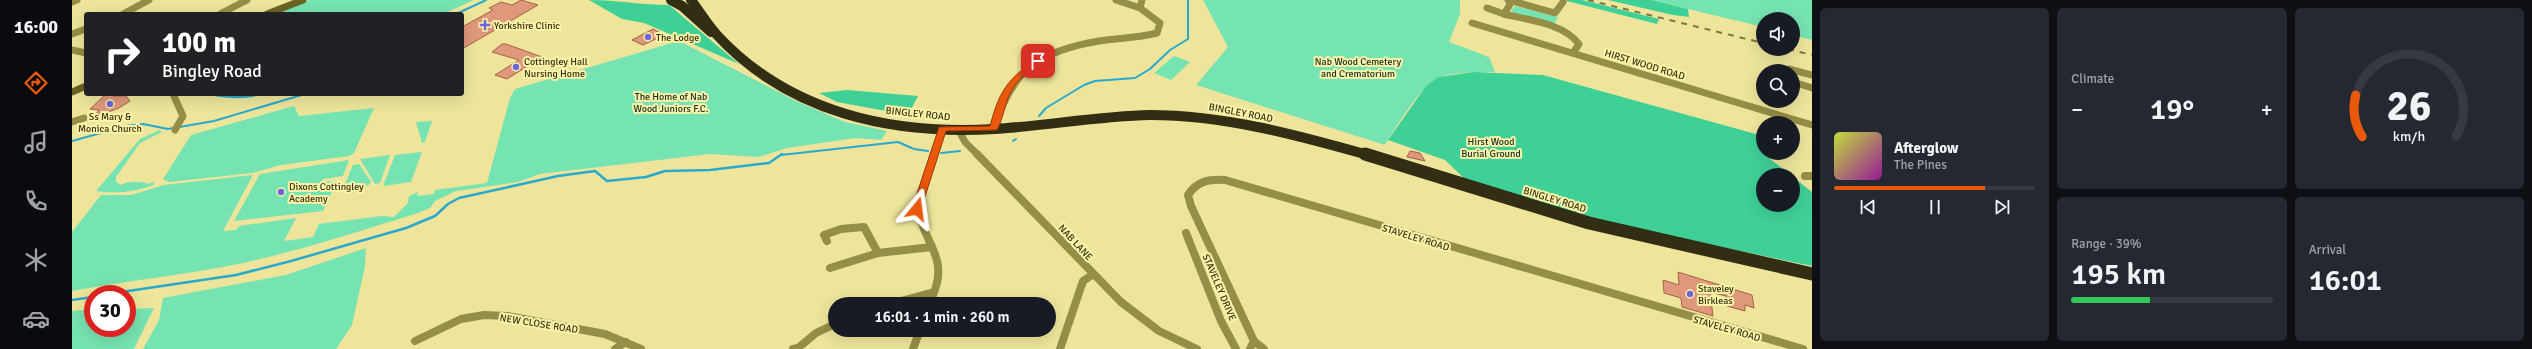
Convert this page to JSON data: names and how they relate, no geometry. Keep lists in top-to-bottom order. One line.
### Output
{"streets":{"highway":["BINGLEY ROAD"],"street":["HIRST WOOD ROAD","STAVELEY ROAD","NAB LANE","STAVELEY DRIVE","NEW CLOSE ROAD"]},"crossings":[["BINGLEY ROAD","NAB LANE"]],"parks":["Nab Wood Cemetery and Crematorium","The Home of Nab Wood Juniors F.C.","Hirst Wood Burial Ground"],"places":{"health":["Yorkshire Clinic"],"other":["The Lodge","Cottingley Hall Nursing Home","Ss Mary & Monica Church","Dixons Cottingley Academy","Staveley Birkleas"]},"page":{"tabs":"16:00","tile":["Climate",["Range · 39%","195 km"],["Arrival","16:01"]],"map_buttons":["+","−"],"turn":["100 m","Bingley Road"],"heat":["−","19°","+"],"song":["Afterglow","The Pines"],"limit":"30","trip":"16:01 · 1 min · 260 m","gauge":["26","km/h"]}}
